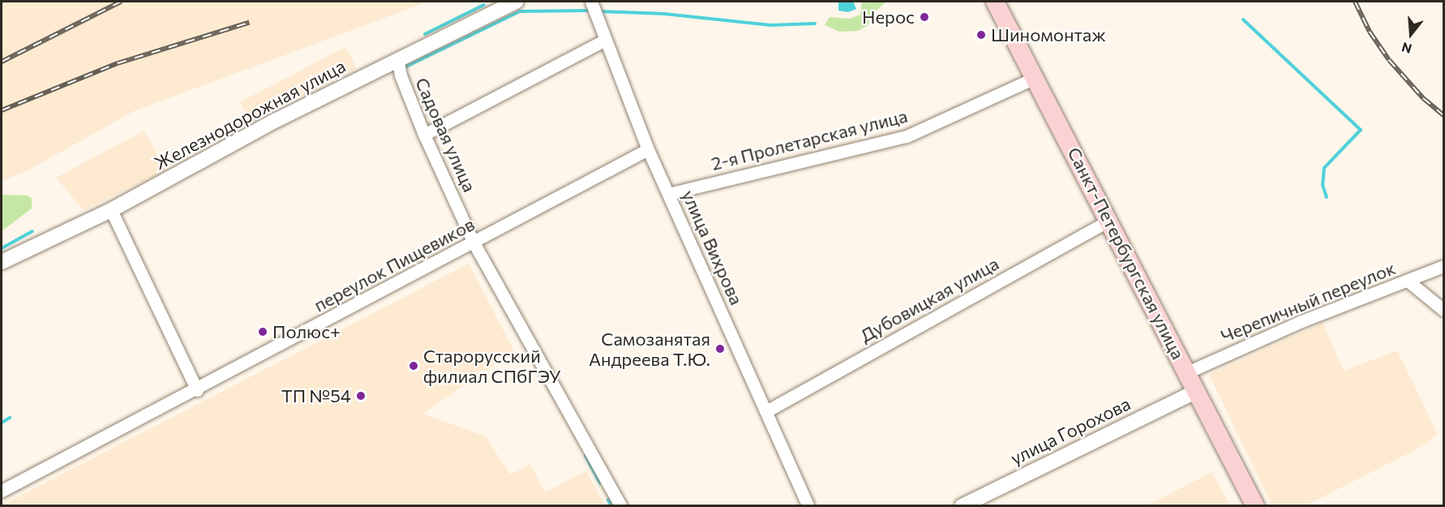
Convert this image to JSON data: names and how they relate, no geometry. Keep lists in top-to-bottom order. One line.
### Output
{"streets":{"main road":["Санкт-Петербургская улица"],"street":["Железнодорожная улица","Садовая улица","2-я Пролетарская улица","улица Вихрова","переулок Пищевиков","Дубовицкая улица","Черепичный переулок","улица Горохова"]},"crossings":[["Железнодорожная улица","Садовая улица"],["Садовая улица","переулок Пищевиков"],["2-я Пролетарская улица","улица Вихрова"],["2-я Пролетарская улица","Санкт-Петербургская улица"],["улица Вихрова","переулок Пищевиков"],["улица Вихрова","Дубовицкая улица"],["Санкт-Петербургская улица","Дубовицкая улица"],["Санкт-Петербургская улица","Черепичный переулок"],["Санкт-Петербургская улица","улица Горохова"]],"places":["Нерос","Шиномонтаж","Полюс+","Самозанятая Андреева Т.Ю.","Старорусский филиал СПбГЭУ","ТП №54"],"north":"bottom"}
